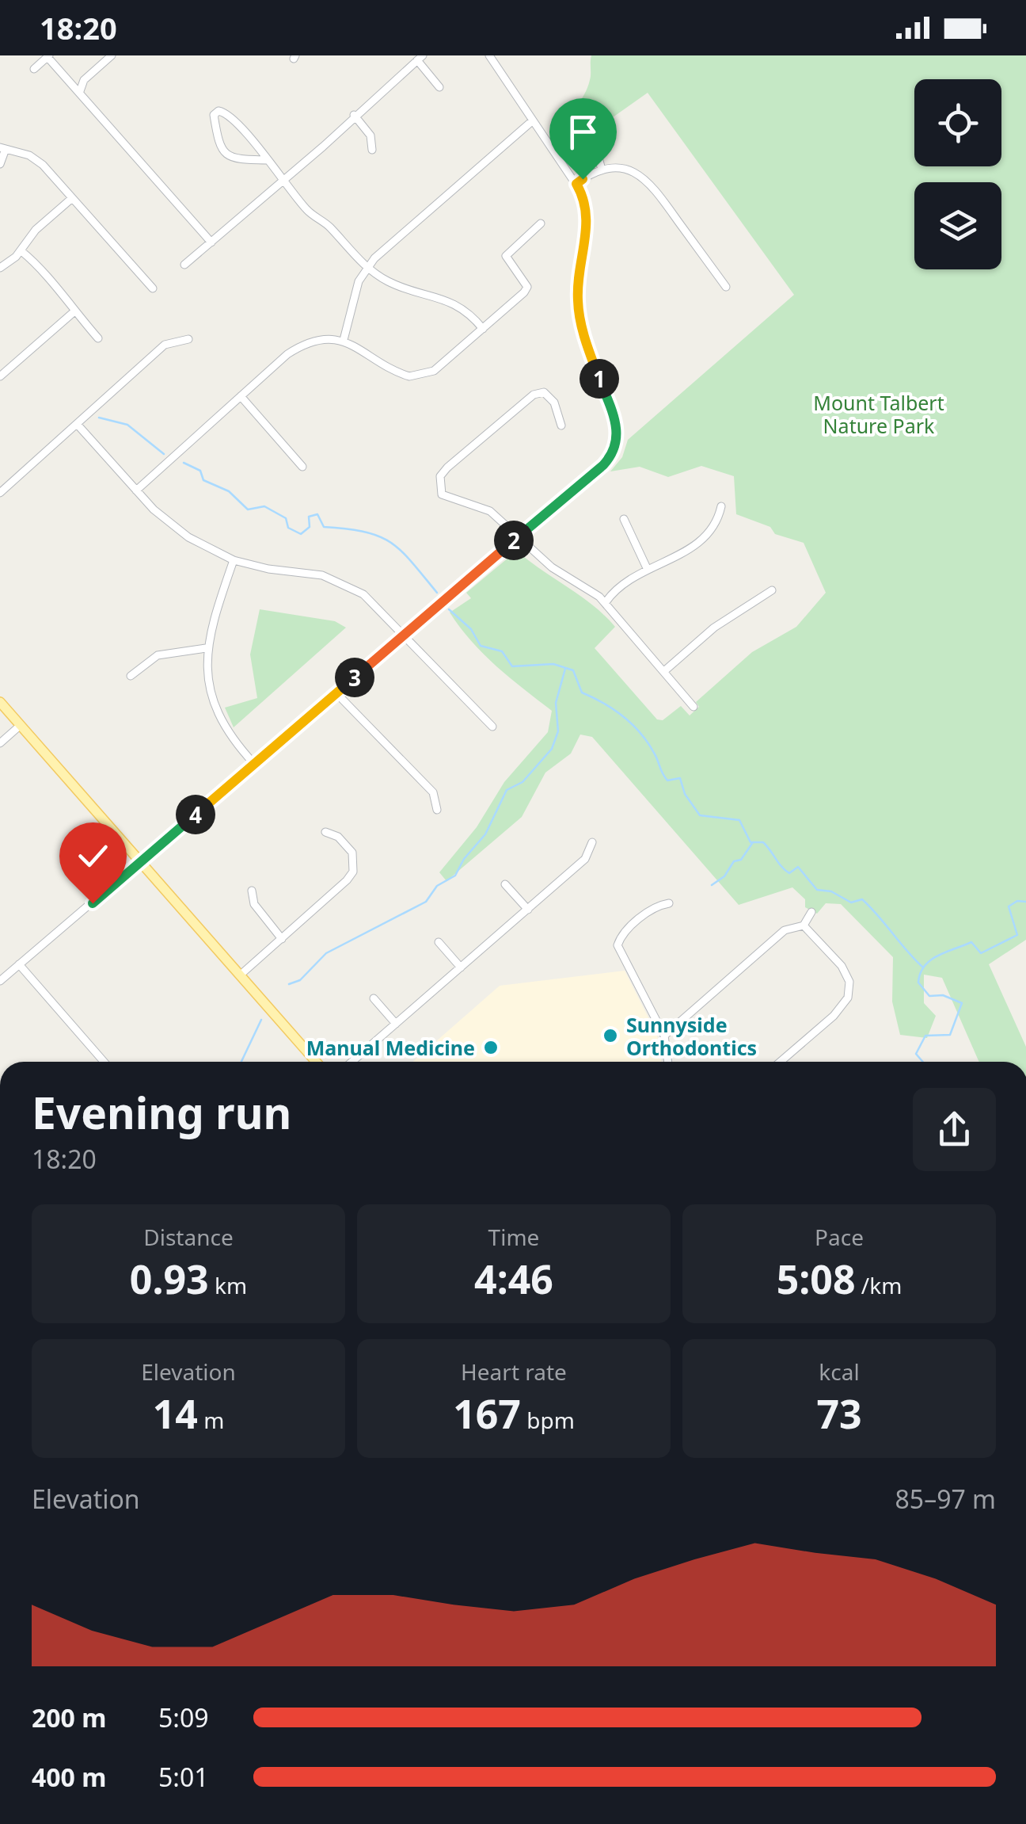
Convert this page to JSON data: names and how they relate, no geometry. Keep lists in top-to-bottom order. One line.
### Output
{"parks":["Mount Talbert Nature Park"],"places":["Sunnyside Orthodontics","Manual Medicine"],"page":{"status":"18:20","pins":["1","2","3","4"],"heading":["Evening run","18:20"],"stats":[["Distance","0.93 km"],["Time","4:46"],["Pace","5:08 /km"],["Elevation","14 m"],["Heart rate","167 bpm"],["kcal","73"]],"chart":["Elevation","85–97 m"],"list":[{"name":"200 m","note":"5:09"},{"name":"400 m","note":"5:01"}]}}
